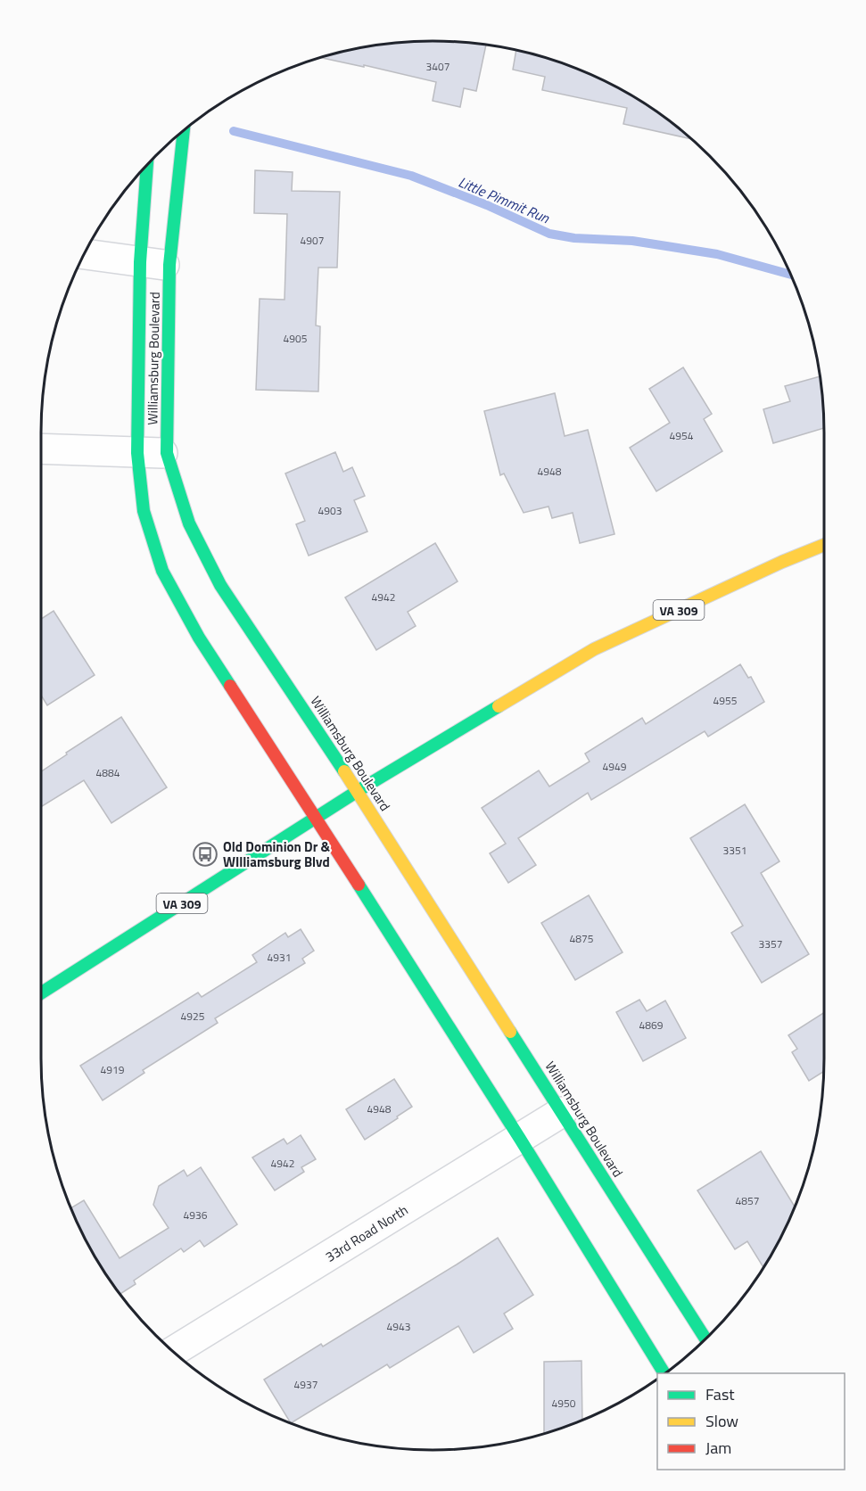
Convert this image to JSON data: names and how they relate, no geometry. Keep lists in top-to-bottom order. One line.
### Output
{"streets":{"main road":["Williamsburg Boulevard","VA 309"],"street":["33rd Road North"]},"crossings":[["Williamsburg Boulevard","VA 309"],["Williamsburg Boulevard","33rd Road North"]],"water":["Little Pimmit Run"],"places":{"bus stop":["Old Dominion Dr & WIlliamsburg Blvd"]},"house_numbers":["3407","4907","4905","4954","4948","4903","4942","4955","4949","4884","3351","4875","3357","4931","4925","4869","4919","4948","4942","4857","4936","4943","4937","4950"],"legend":["Fast","Slow","Jam"]}
